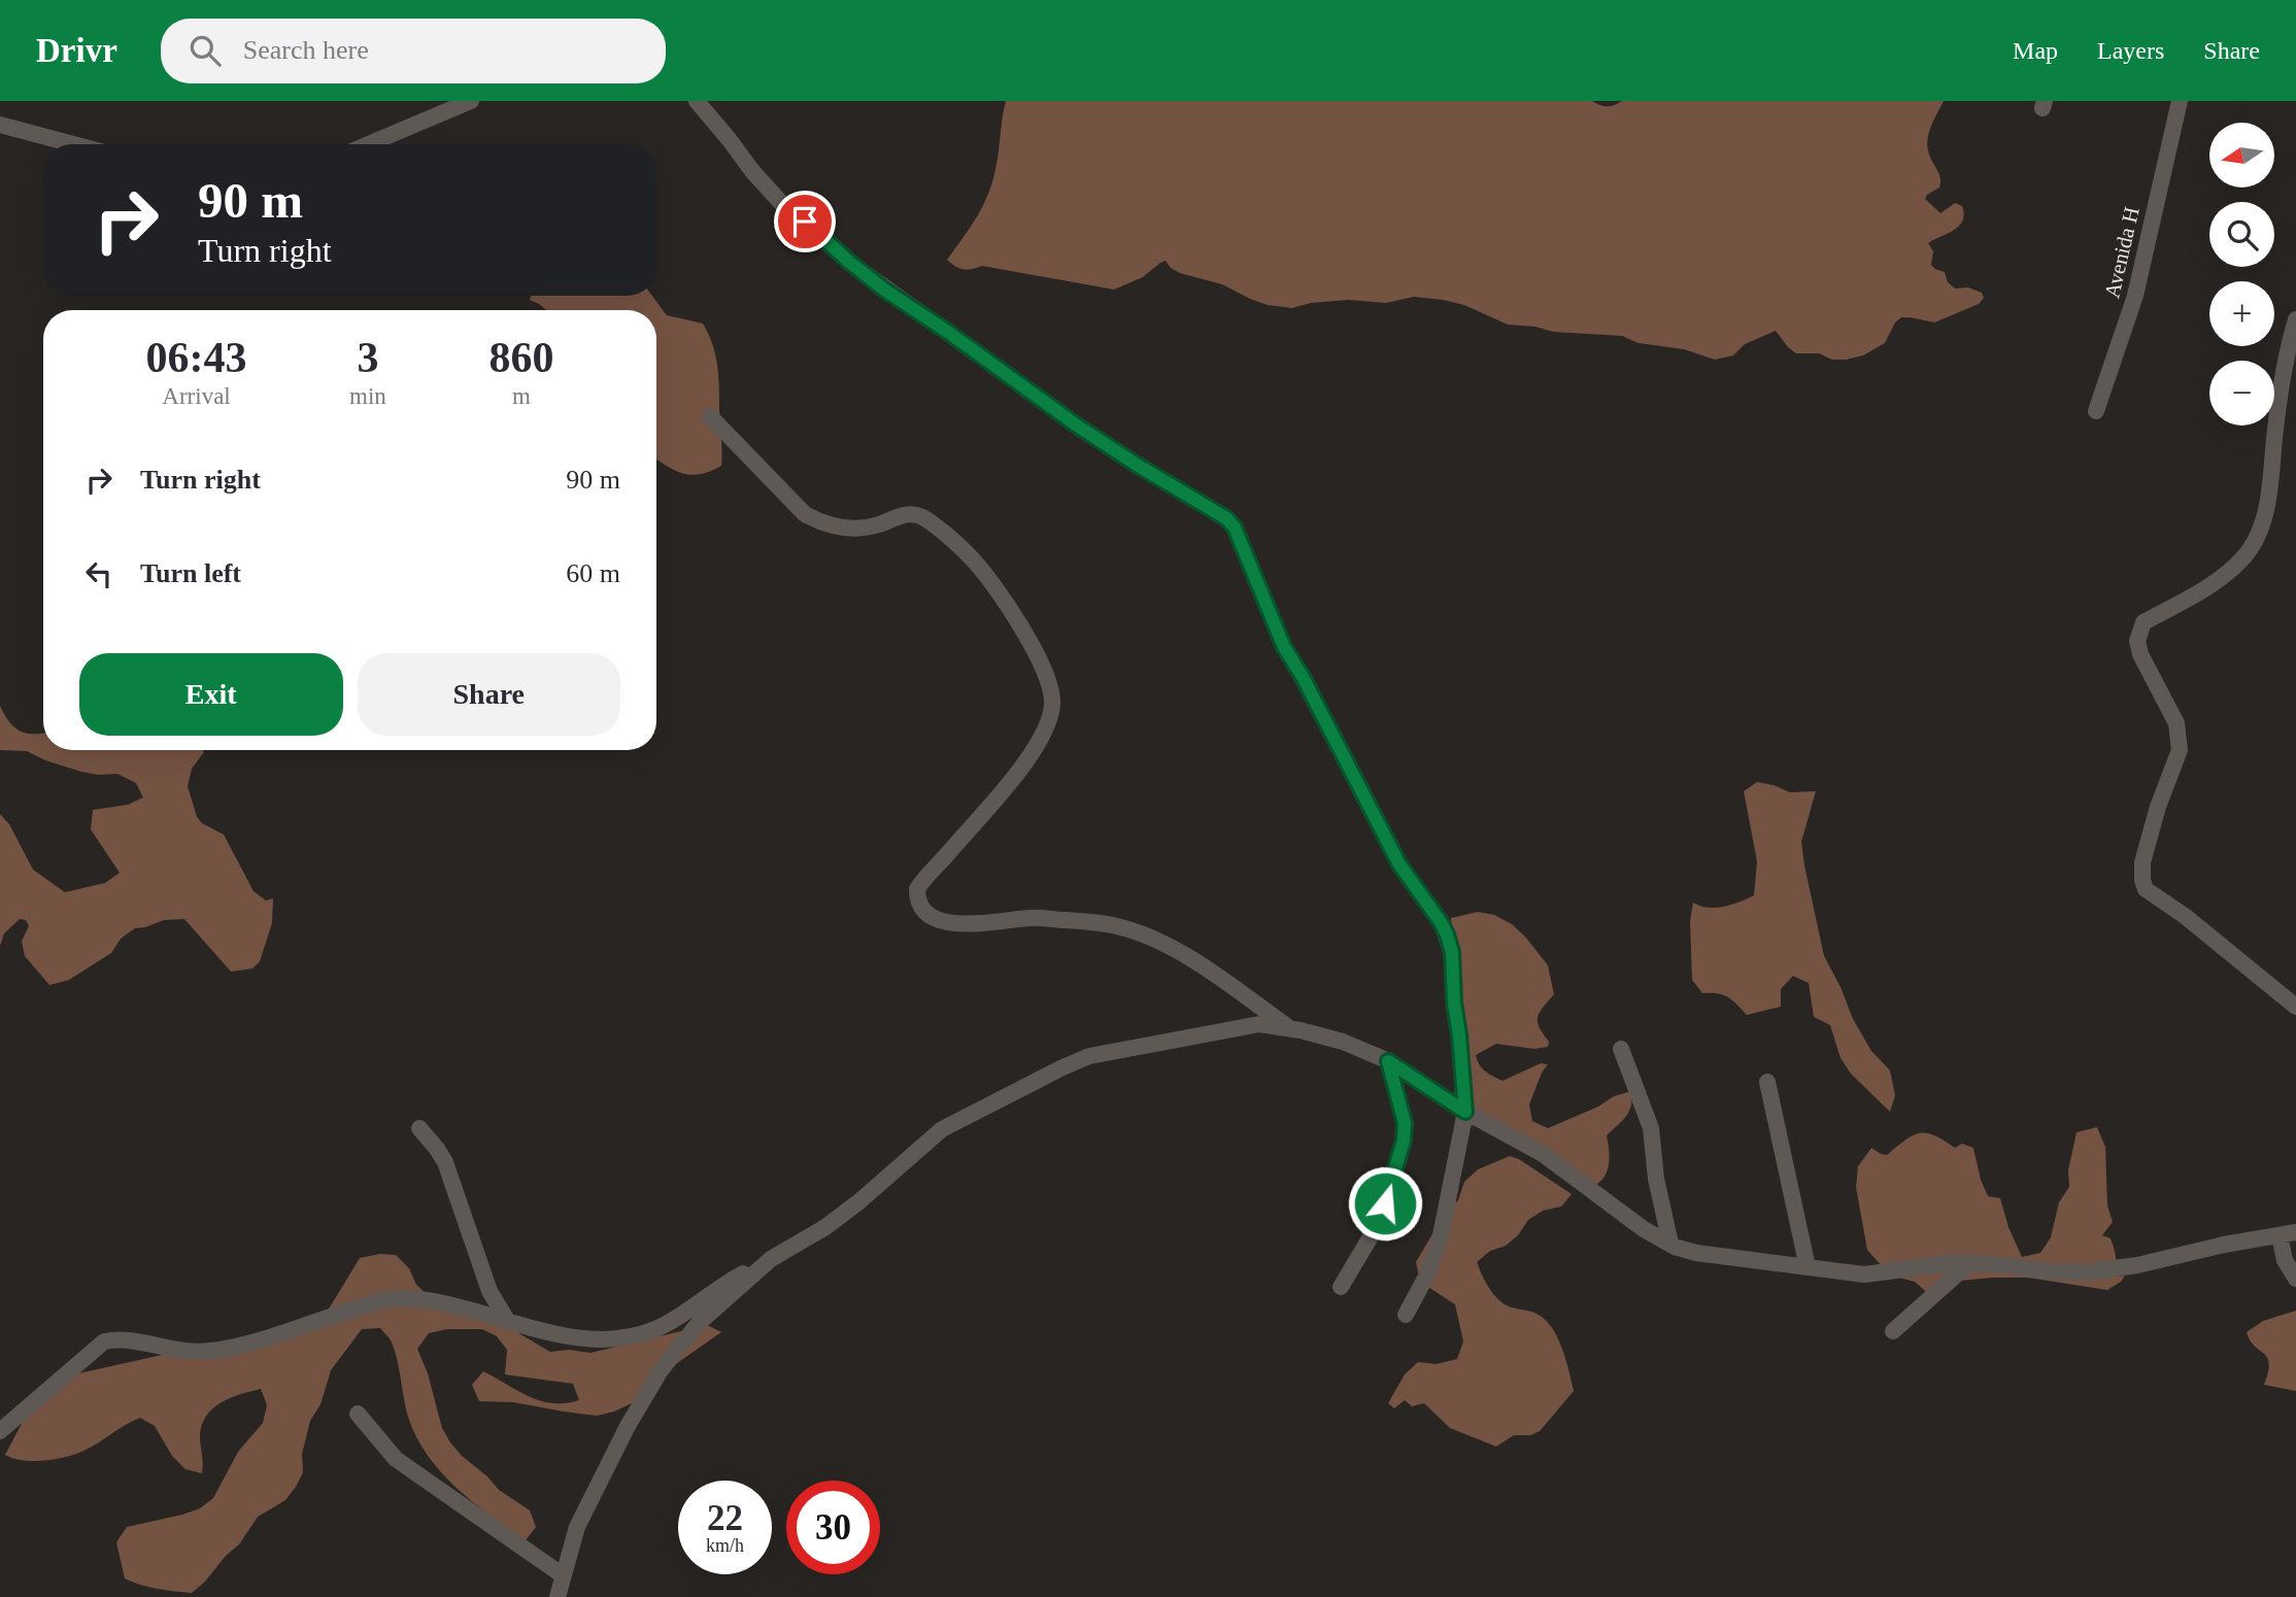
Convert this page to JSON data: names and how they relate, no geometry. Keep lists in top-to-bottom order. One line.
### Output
{"streets":{"street":["Avenida H"]},"north":"left","page":{"header":"Drivr","search":"Search here","nav":["Map","Layers","Share"],"map_buttons":["+","−"],"turn":["90 m","Turn right"],"eta":["06:43","Arrival","3","min","860","m"],"list":[{"name":"Turn right","value":"90 m"},{"name":"Turn left","value":"60 m"}],"buttons":["Exit","Share"],"speed":"22 km/h","limit":"30"}}
